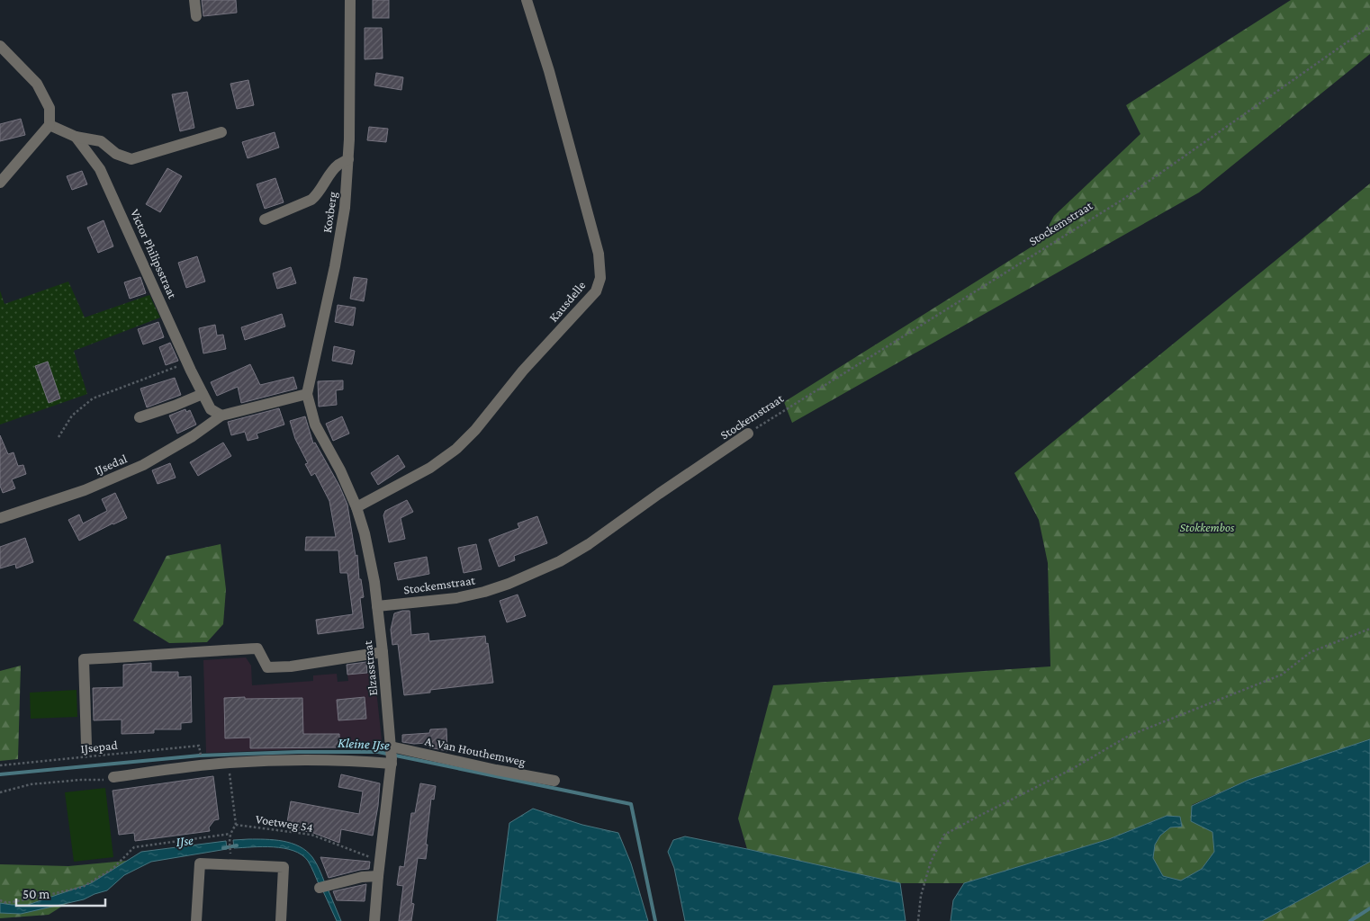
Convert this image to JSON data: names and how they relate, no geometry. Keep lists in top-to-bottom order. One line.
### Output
{"streets":{"street":["Koxberg","Stockemstraat","Victor Philipsstraat","Kausdelle","IJsedal","Elzasstraat","A. Van Houthemweg"],"path":["IJsepad","Voetweg 54"]},"crossings":[["Koxberg","Elzasstraat"],["Stockemstraat","Elzasstraat"],["Victor Philipsstraat","IJsedal"],["Kausdelle","Elzasstraat"],["Elzasstraat","A. Van Houthemweg"],["Elzasstraat","Voetweg 54"]],"water":["Kleine IJse","IJse"],"parks":["Stokkembos"],"scale_bar":"50 m"}
